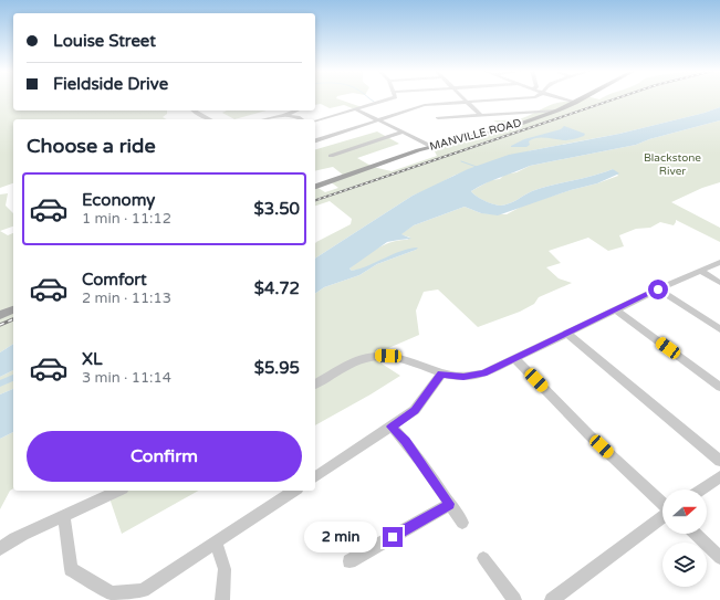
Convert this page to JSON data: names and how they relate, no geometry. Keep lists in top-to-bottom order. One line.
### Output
{"streets":{"main road":["MANVILLE ROAD"]},"parks":["Blackstone River"],"north":"right","page":{"banner":["Louise Street","Fieldside Drive"],"heading":"Choose a ride","list":[{"name":"Economy","note":"1 min · 11:12","value":"$3.50"},{"name":"Comfort","note":"2 min · 11:13","value":"$4.72"},{"name":"XL","note":"3 min · 11:14","value":"$5.95"}],"buttons":"Confirm","bubble":"2 min"}}
